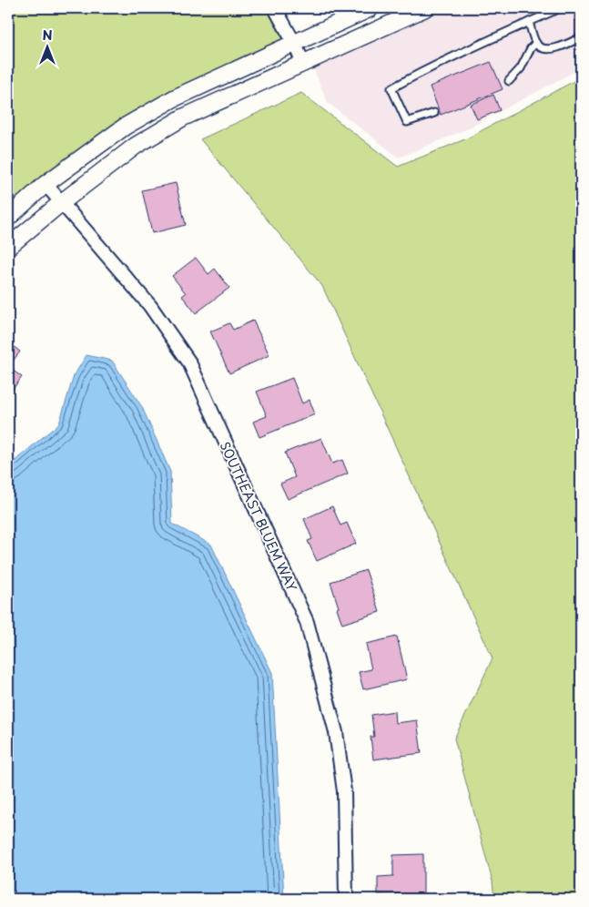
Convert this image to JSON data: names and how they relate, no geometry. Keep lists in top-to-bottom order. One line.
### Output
{"streets":{"street":["SOUTHEAST BLUEM WAY"]},"north":"top"}
